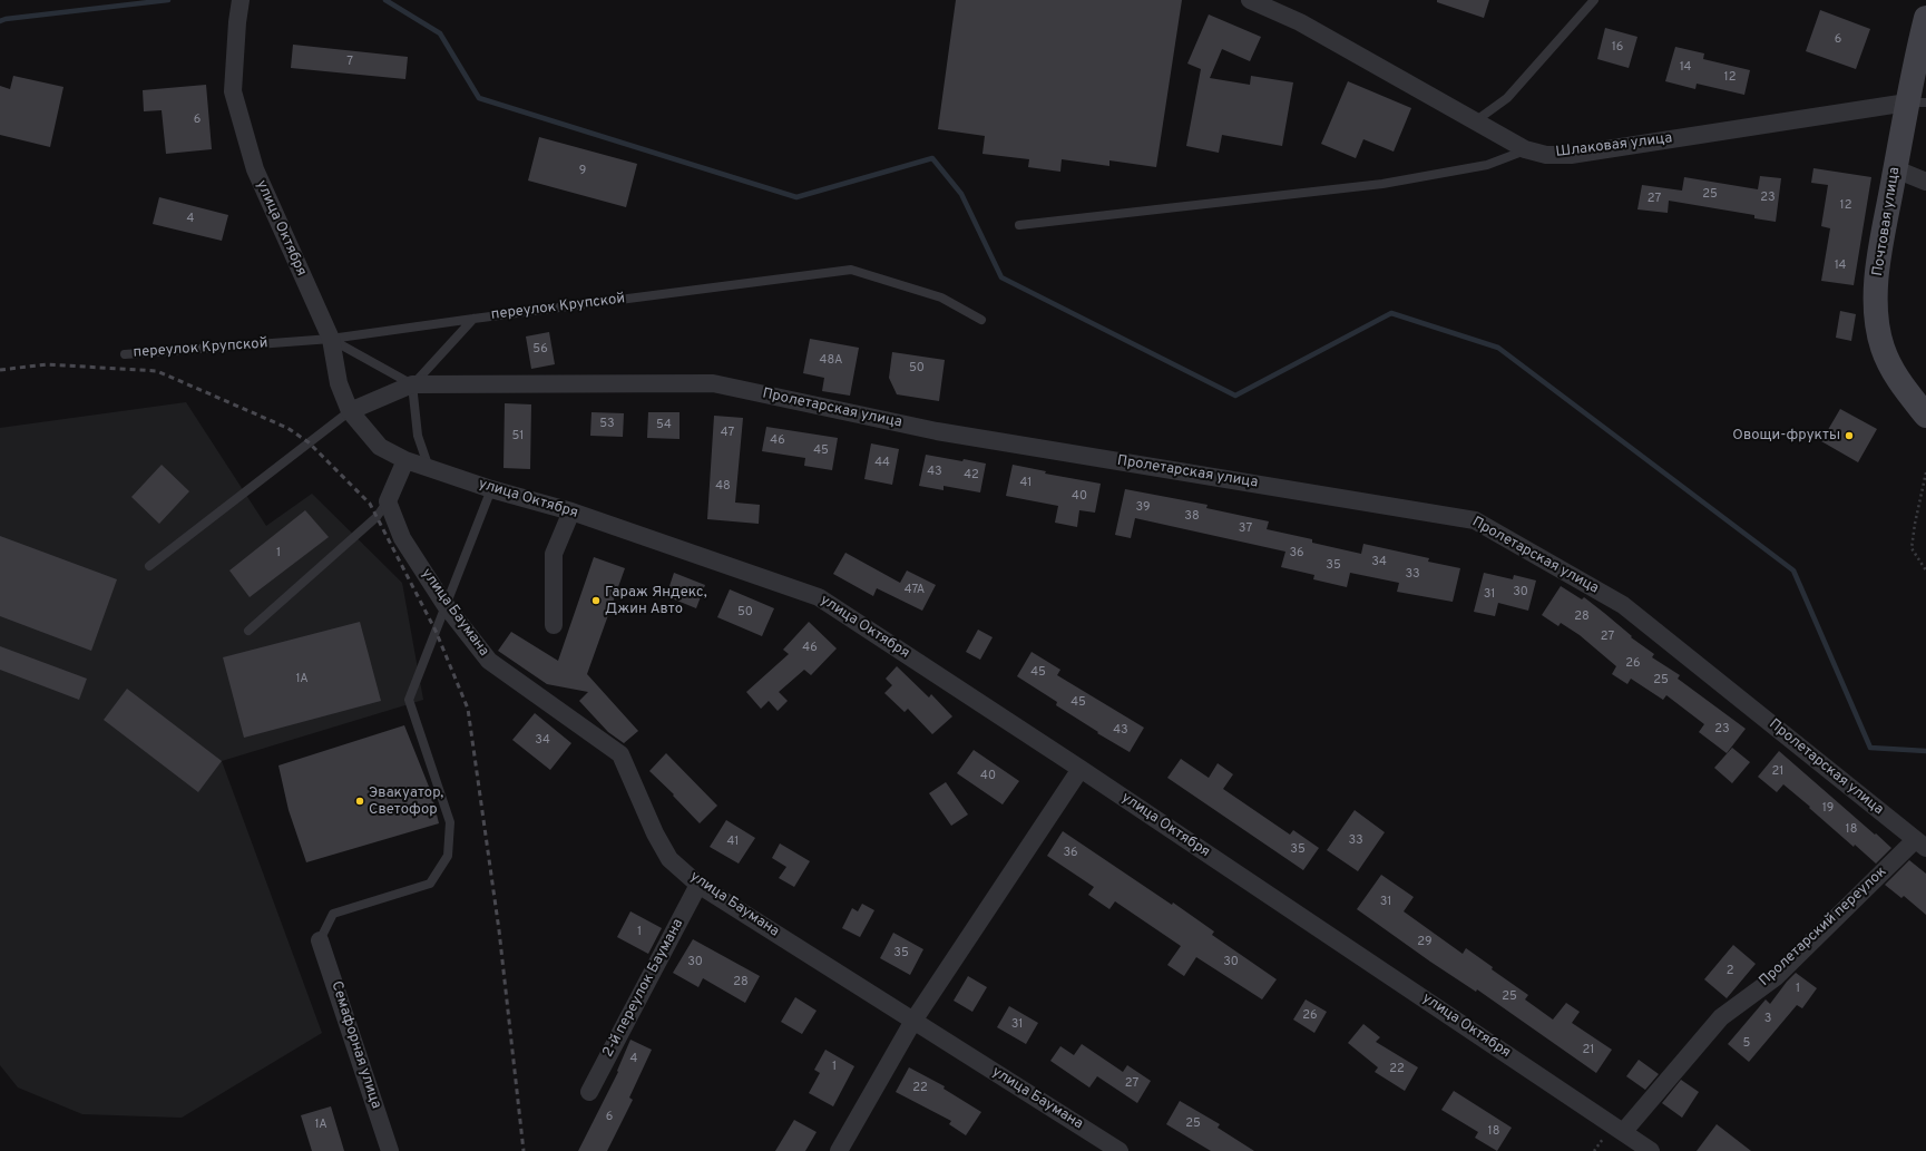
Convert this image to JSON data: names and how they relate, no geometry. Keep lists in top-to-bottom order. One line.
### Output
{"streets":{"main road":["Почтовая улица"],"street":["Шлаковая улица","улица Октября","Пролетарская улица","улица Баумана","Пролетарский переулок","2-й переулок Баумана","Семафорная улица"],"lane":["переулок Крупской"]},"crossings":[["Шлаковая улица","Почтовая улица"],["улица Октября","переулок Крупской"],["улица Октября","Пролетарская улица"],["улица Октября","Пролетарский переулок"],["Пролетарская улица","Пролетарский переулок"],["улица Баумана","2-й переулок Баумана"]],"places":["Овощи-фрукты","Гараж Яндекс, Джин Авто","Эвакуатор, Светофор"],"house_numbers":["6","16","7","14","12","6","9","25","23","27","12","4","14","56","48А","50","53","54","47","51","46","45","44","43","42","41","48","40","39","38","37","1","36","34","35","33","47А","30","31","50","28","27","46","26","45","1А","25","45","23","43","34","21","40","19","18","33","41","35","36","31","1","29","35","30","30","2","28","1","25","26","3","31","5","21","4","1","22","27","22","6","25","1А","18"]}
